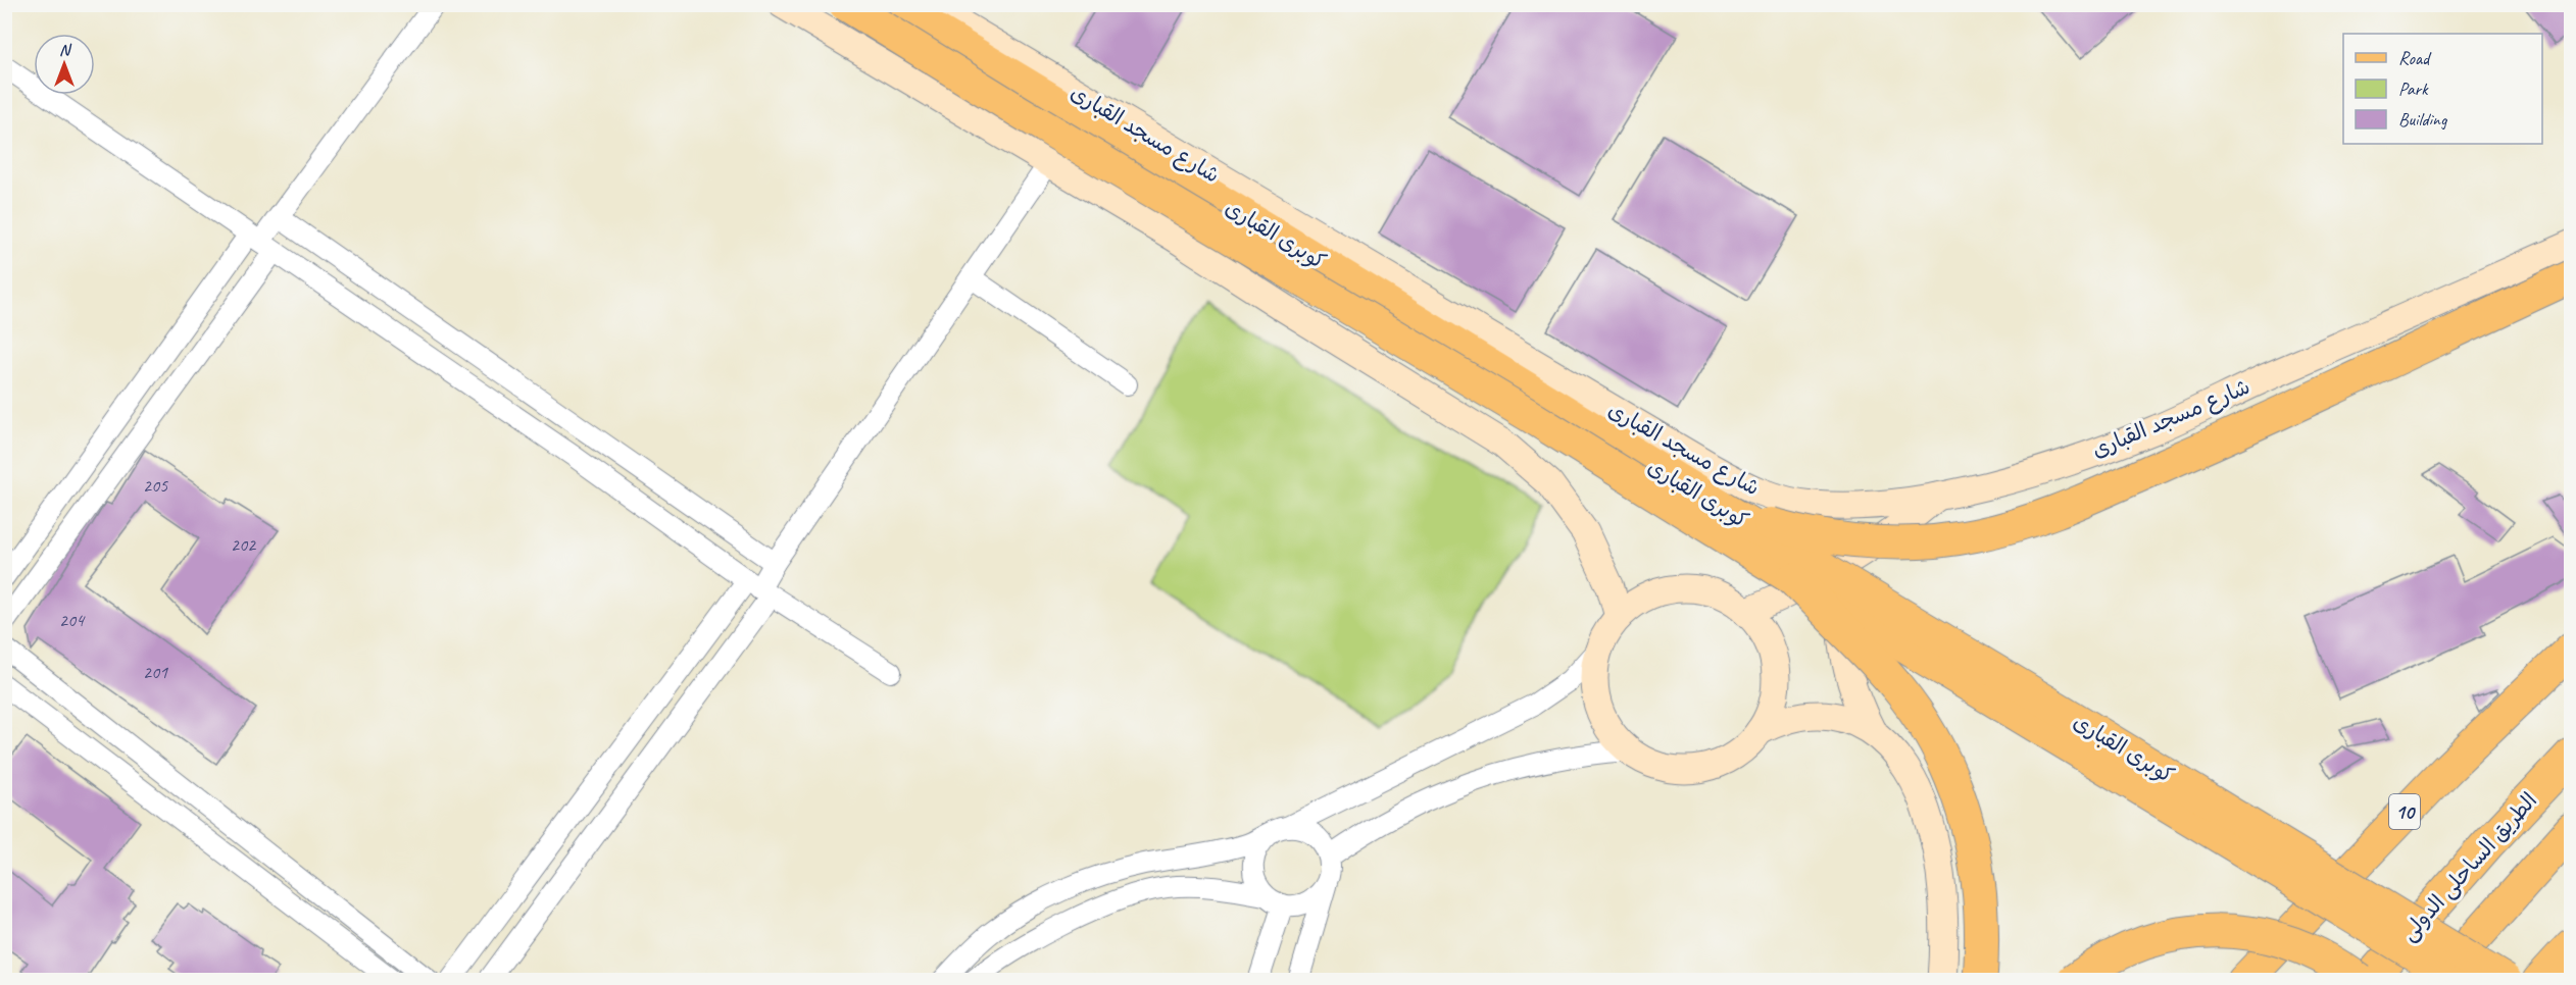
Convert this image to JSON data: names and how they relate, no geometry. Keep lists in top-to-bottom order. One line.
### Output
{"streets":{"highway":["10","الطريق الساحلى الدولى"],"main road":["كوبرى القبارى"],"street":["شارع مسجد القبارى"]},"house_numbers":["205","202","204","201"],"legend":["Road","Park","Building"],"north":"top"}
